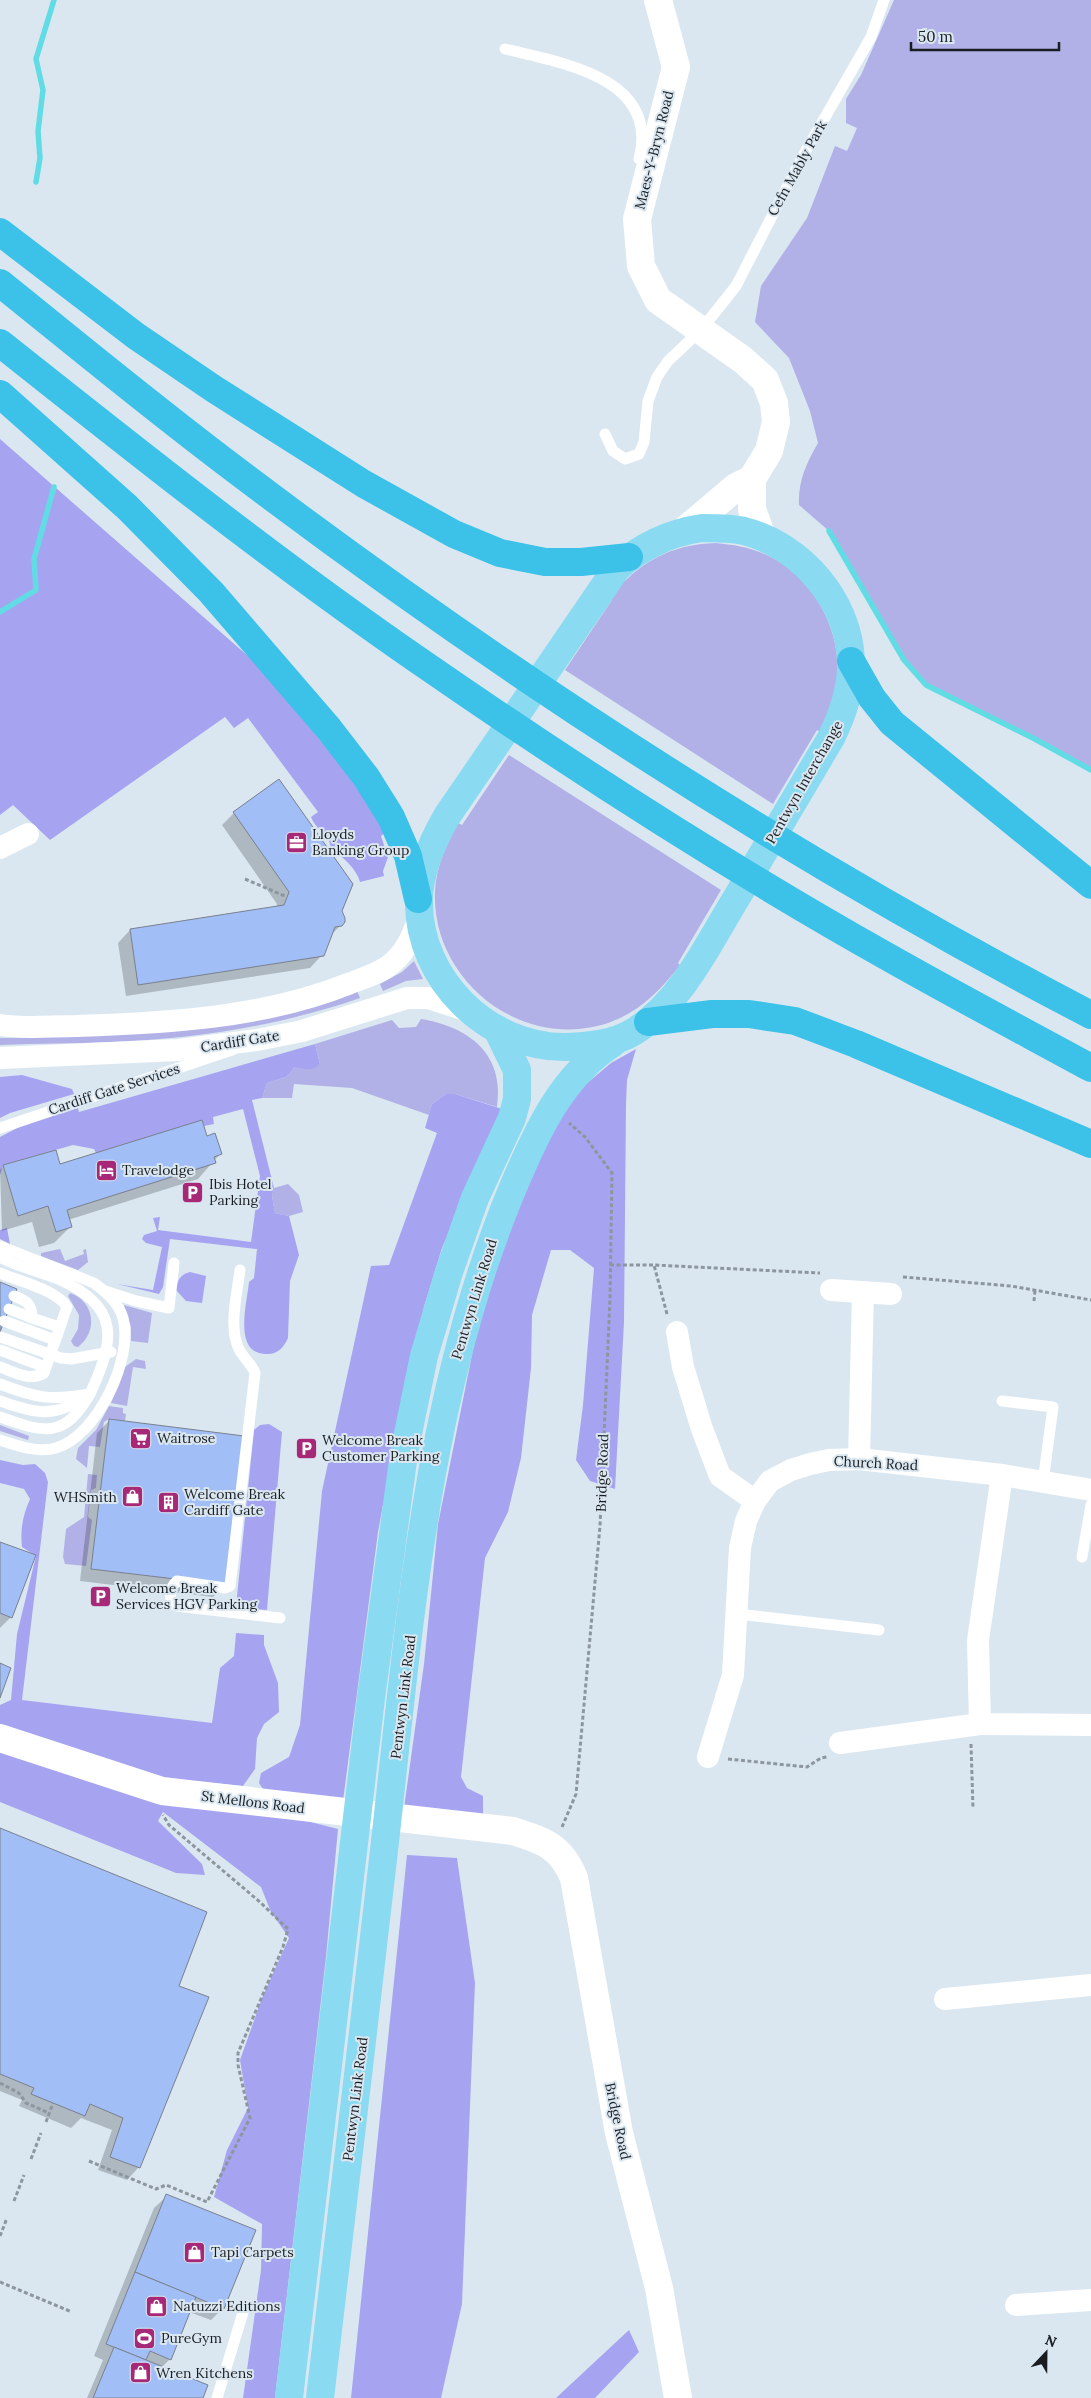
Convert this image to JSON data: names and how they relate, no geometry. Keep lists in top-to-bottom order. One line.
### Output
{"streets":{"main road":["Maes-Y-Bryn Road","Pentwyn Interchange","Pentwyn Link Road","Bridge Road","St Mellons Road"],"street":["Cardiff Gate","Church Road"],"lane":["Cefn Mably Park","Cardiff Gate Services"]},"crossings":[["Maes-Y-Bryn Road","Cefn Mably Park"],["Maes-Y-Bryn Road","Pentwyn Interchange"],["Pentwyn Interchange","Cardiff Gate"],["Pentwyn Interchange","Pentwyn Link Road"],["Cardiff Gate","Cardiff Gate Services"],["Bridge Road","St Mellons Road"]],"places":{"office":["Lloyds Banking Group"],"hotel":["Travelodge"],"parking":["Ibis Hotel Parking","Welcome Break Customer Parking","Welcome Break Services HGV Parking"],"supermarket":["Waitrose"],"shop":["WHSmith","Tapi Carpets","Natuzzi Editions","Wren Kitchens"],"building":["Welcome Break Cardiff Gate"],"sports":["PureGym"]},"scale_bar":"50 m","north":"top"}
